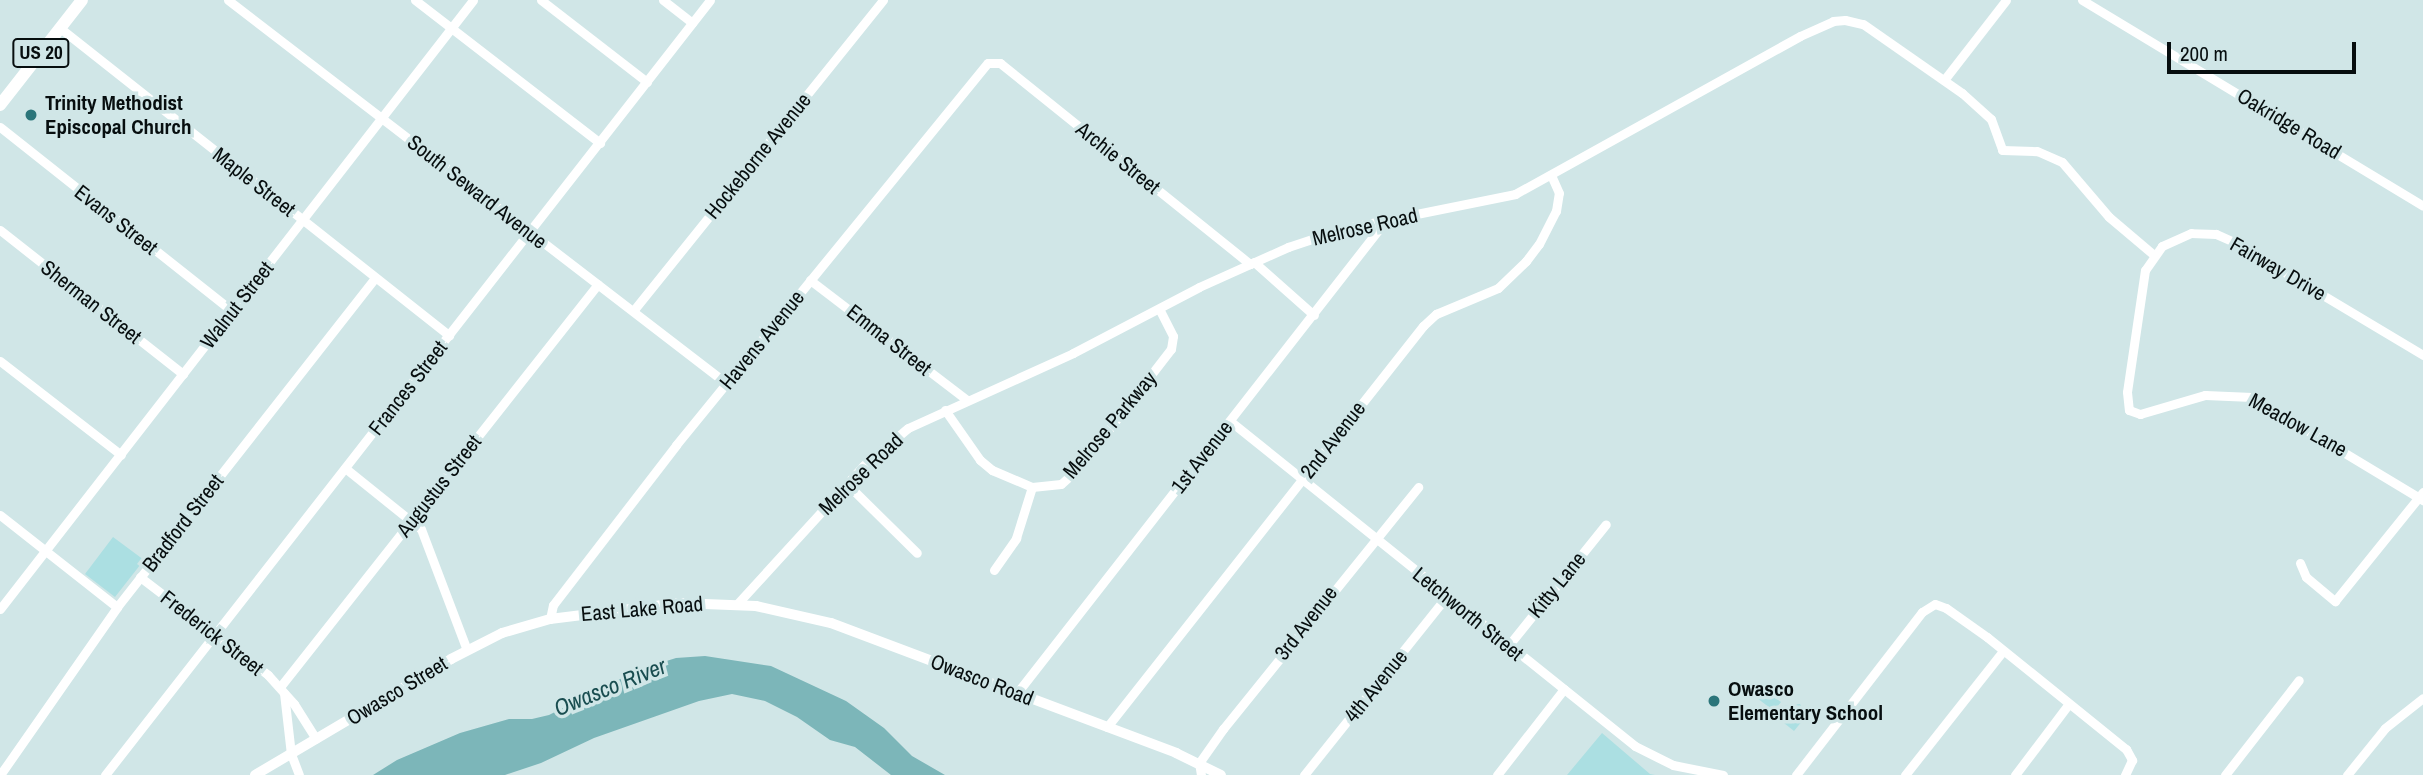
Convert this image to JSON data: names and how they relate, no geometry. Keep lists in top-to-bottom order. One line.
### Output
{"streets":{"highway":["US 20"],"main road":["East Lake Road","Owasco Road","Owasco Street"],"street":["Oakridge Road","Hockeborne Avenue","Archie Street","Maple Street","South Seward Avenue","Evans Street","Melrose Road","Fairway Drive","Sherman Street","Walnut Street","Havens Avenue","Emma Street","Frances Street","Melrose Parkway","Meadow Lane","2nd Avenue","1st Avenue","Augustus Street","Bradford Street","Kitty Lane","Letchworth Street","3rd Avenue","Frederick Street","4th Avenue"]},"crossings":[["US 20","Maple Street"],["Hockeborne Avenue","South Seward Avenue"],["Archie Street","Melrose Road"],["Archie Street","Havens Avenue"],["Archie Street","1st Avenue"],["Maple Street","Walnut Street"],["Maple Street","Frances Street"],["Maple Street","Bradford Street"],["South Seward Avenue","Walnut Street"],["South Seward Avenue","Havens Avenue"],["South Seward Avenue","Frances Street"],["South Seward Avenue","Augustus Street"],["Evans Street","Walnut Street"],["Melrose Road","Fairway Drive"],["Melrose Road","Emma Street"],["Melrose Road","Melrose Parkway"],["Melrose Road","Meadow Lane"],["Melrose Road","2nd Avenue"],["Melrose Road","1st Avenue"],["Melrose Road","East Lake Road"],["Melrose Road","Owasco Road"],["Fairway Drive","Meadow Lane"],["Sherman Street","Walnut Street"],["Havens Avenue","Emma Street"],["Havens Avenue","East Lake Road"],["Havens Avenue","Owasco Street"],["Frances Street","Frederick Street"],["2nd Avenue","Letchworth Street"],["2nd Avenue","Owasco Road"],["1st Avenue","Letchworth Street"],["1st Avenue","Owasco Road"],["Augustus Street","Frederick Street"],["Bradford Street","Frederick Street"],["Kitty Lane","Letchworth Street"],["East Lake Road","Owasco Road"],["East Lake Road","Owasco Street"],["Letchworth Street","3rd Avenue"],["Letchworth Street","4th Avenue"],["3rd Avenue","Owasco Road"],["Frederick Street","Owasco Street"]],"water":["Owasco River"],"places":["Trinity Methodist Episcopal Church","Owasco Elementary School"],"scale_bar":"200 m"}
